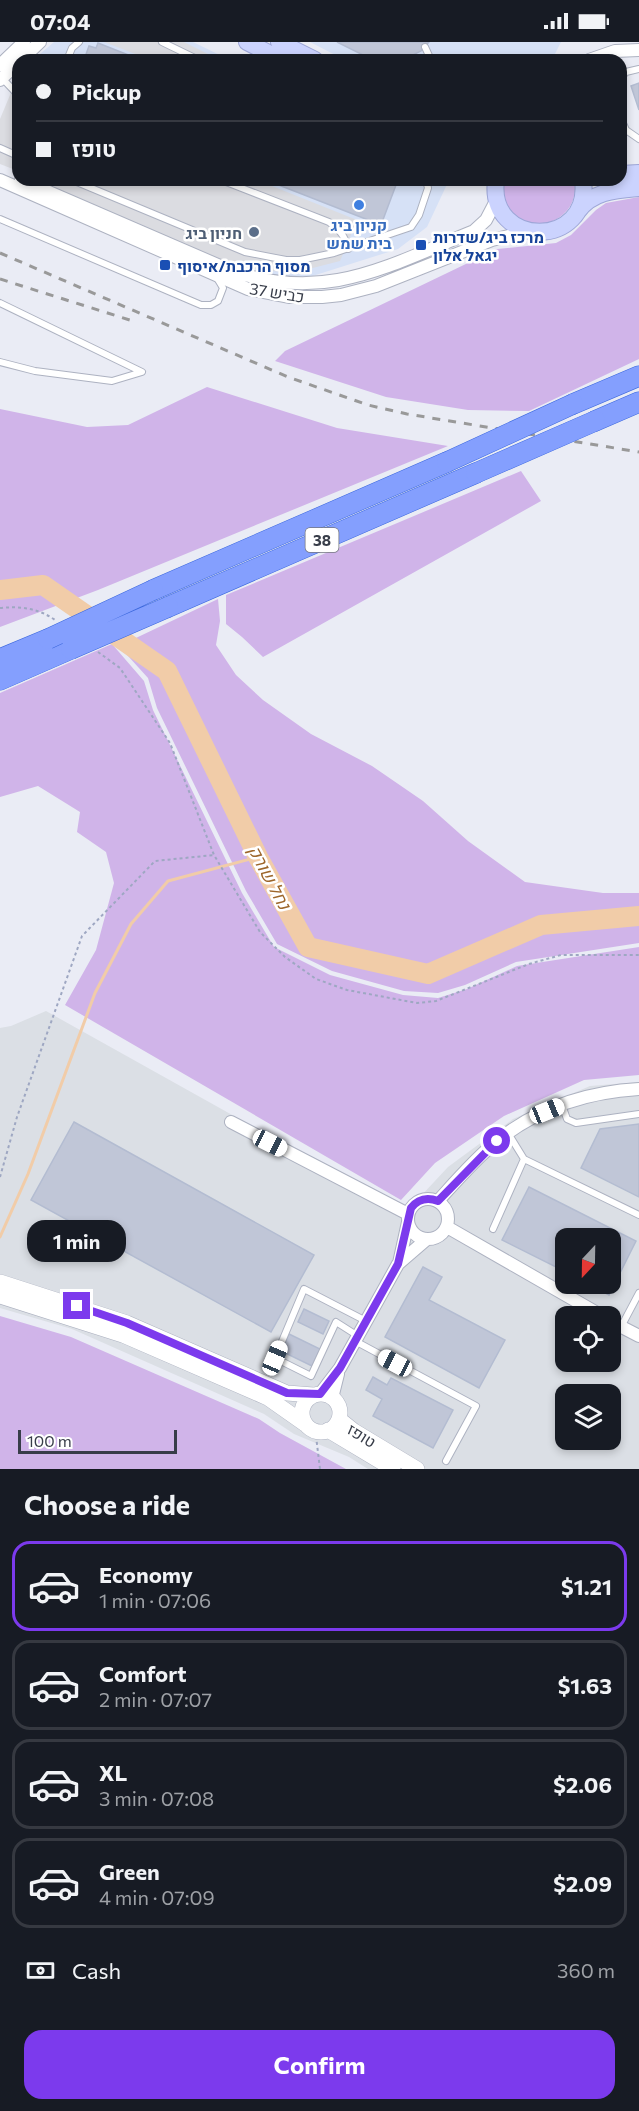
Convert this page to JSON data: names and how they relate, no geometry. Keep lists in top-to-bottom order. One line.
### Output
{"streets":{"highway":["38"],"street":["כביש 37","טופז"]},"water":["נחל שורק"],"places":{"other":["קניון ביג בית שמש","חניון ביג"],"transit":["מרכז ביג/שדרות יגאל אלון","מסוף הרכבת/איסוף"]},"scale_bar":"100 m","north":"bottom","page":{"status":"07:04","banner":["Pickup","טופז"],"bubble":"1 min","scale":"100 m","heading":"Choose a ride","list":[{"name":"Economy","note":"1 min · 07:06","value":"$1.21"},{"name":"Comfort","note":"2 min · 07:07","value":"$1.63"},{"name":"XL","note":"3 min · 07:08","value":"$2.06"},{"name":"Green","note":"4 min · 07:09","value":"$2.09"}],"pay":["Cash","360 m"],"buttons":"Confirm"}}
